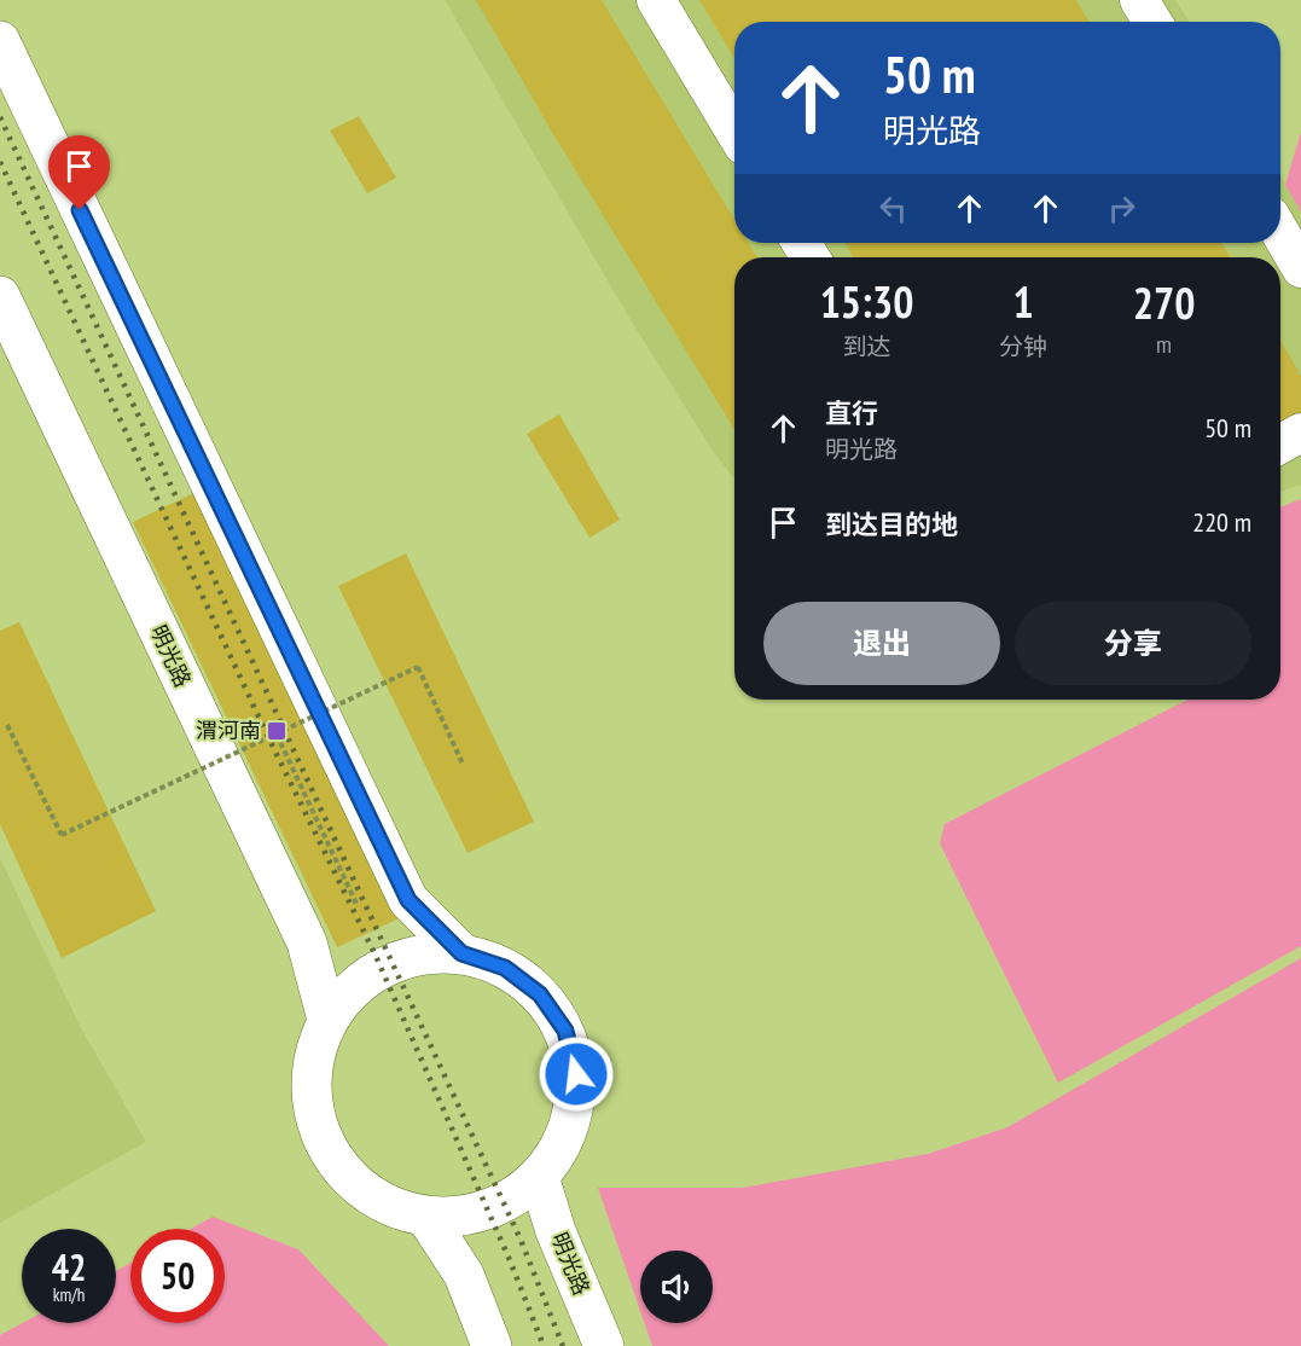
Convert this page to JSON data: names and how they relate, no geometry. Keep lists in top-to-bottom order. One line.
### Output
{"streets":{"main road":["明光路"]},"places":{"transit":["渭河南"]},"page":{"turn":["50 m","明光路"],"eta":["15:30","到达","1","分钟","270","m"],"list":[{"name":"直行","note":"明光路","value":"50 m"},{"name":"到达目的地","value":"220 m"}],"buttons":["退出","分享"],"speed":"42 km/h","limit":"50"}}
